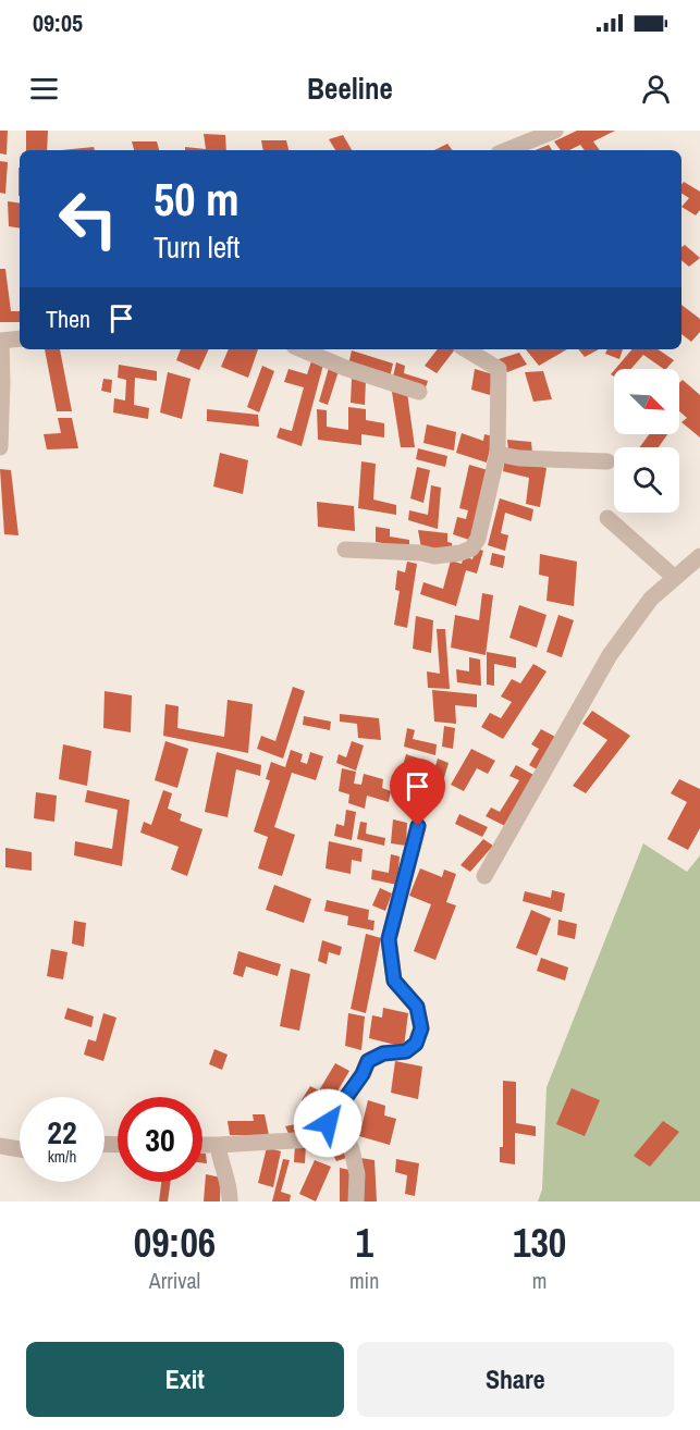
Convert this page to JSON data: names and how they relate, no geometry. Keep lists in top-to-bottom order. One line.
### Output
{"north":"bottom right","page":{"status":"09:05","header":"Beeline","turn":["50 m","Turn left"],"then":"Then","speed":"22 km/h","limit":"30","eta":["09:06","Arrival","1","min","130","m"],"buttons":["Exit","Share"]}}
